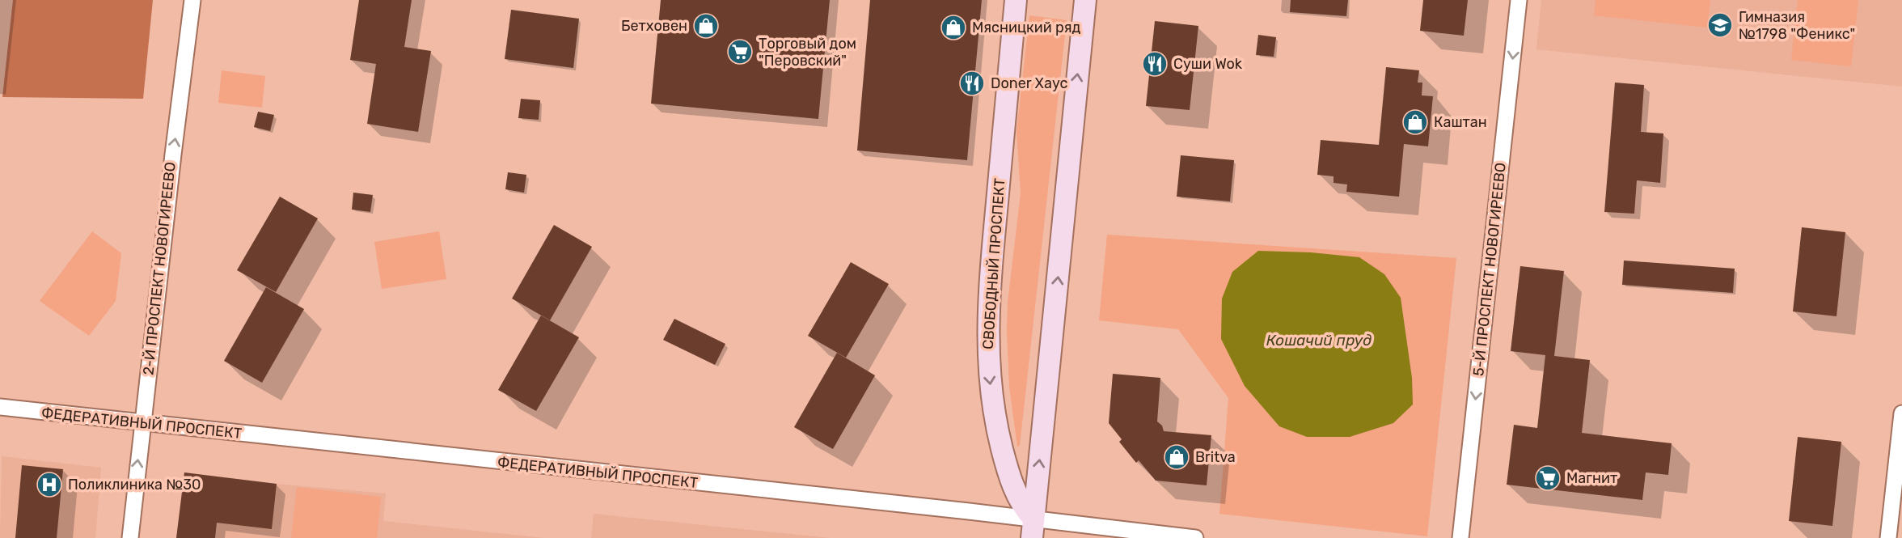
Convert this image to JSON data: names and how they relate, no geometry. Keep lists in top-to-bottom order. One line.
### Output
{"streets":{"main road":["СВОБОДНЫЙ ПРОСПЕКТ"],"street":["2-Й ПРОСПЕКТ НОВОГИРЕЕВО","5-Й ПРОСПЕКТ НОВОГИРЕЕВО","ФЕДЕРАТИВНЫЙ ПРОСПЕКТ"]},"crossings":[["СВОБОДНЫЙ ПРОСПЕКТ","ФЕДЕРАТИВНЫЙ ПРОСПЕКТ"],["2-Й ПРОСПЕКТ НОВОГИРЕЕВО","ФЕДЕРАТИВНЫЙ ПРОСПЕКТ"]],"one_way":["2-Й ПРОСПЕКТ НОВОГИРЕЕВО","5-Й ПРОСПЕКТ НОВОГИРЕЕВО"],"water":["Кошачий пруд"],"places":{"school or university":["Гимназия №1798 \"Феникс\""],"shop":["Бетховен","Мясницкий ряд","Каштан","Britva"],"supermarket":["Торговый дом \"Перовский\"","Магнит"],"restaurant":["Суши Wok","Doner Хаус"],"hospital":["Поликлиника №30"]}}
